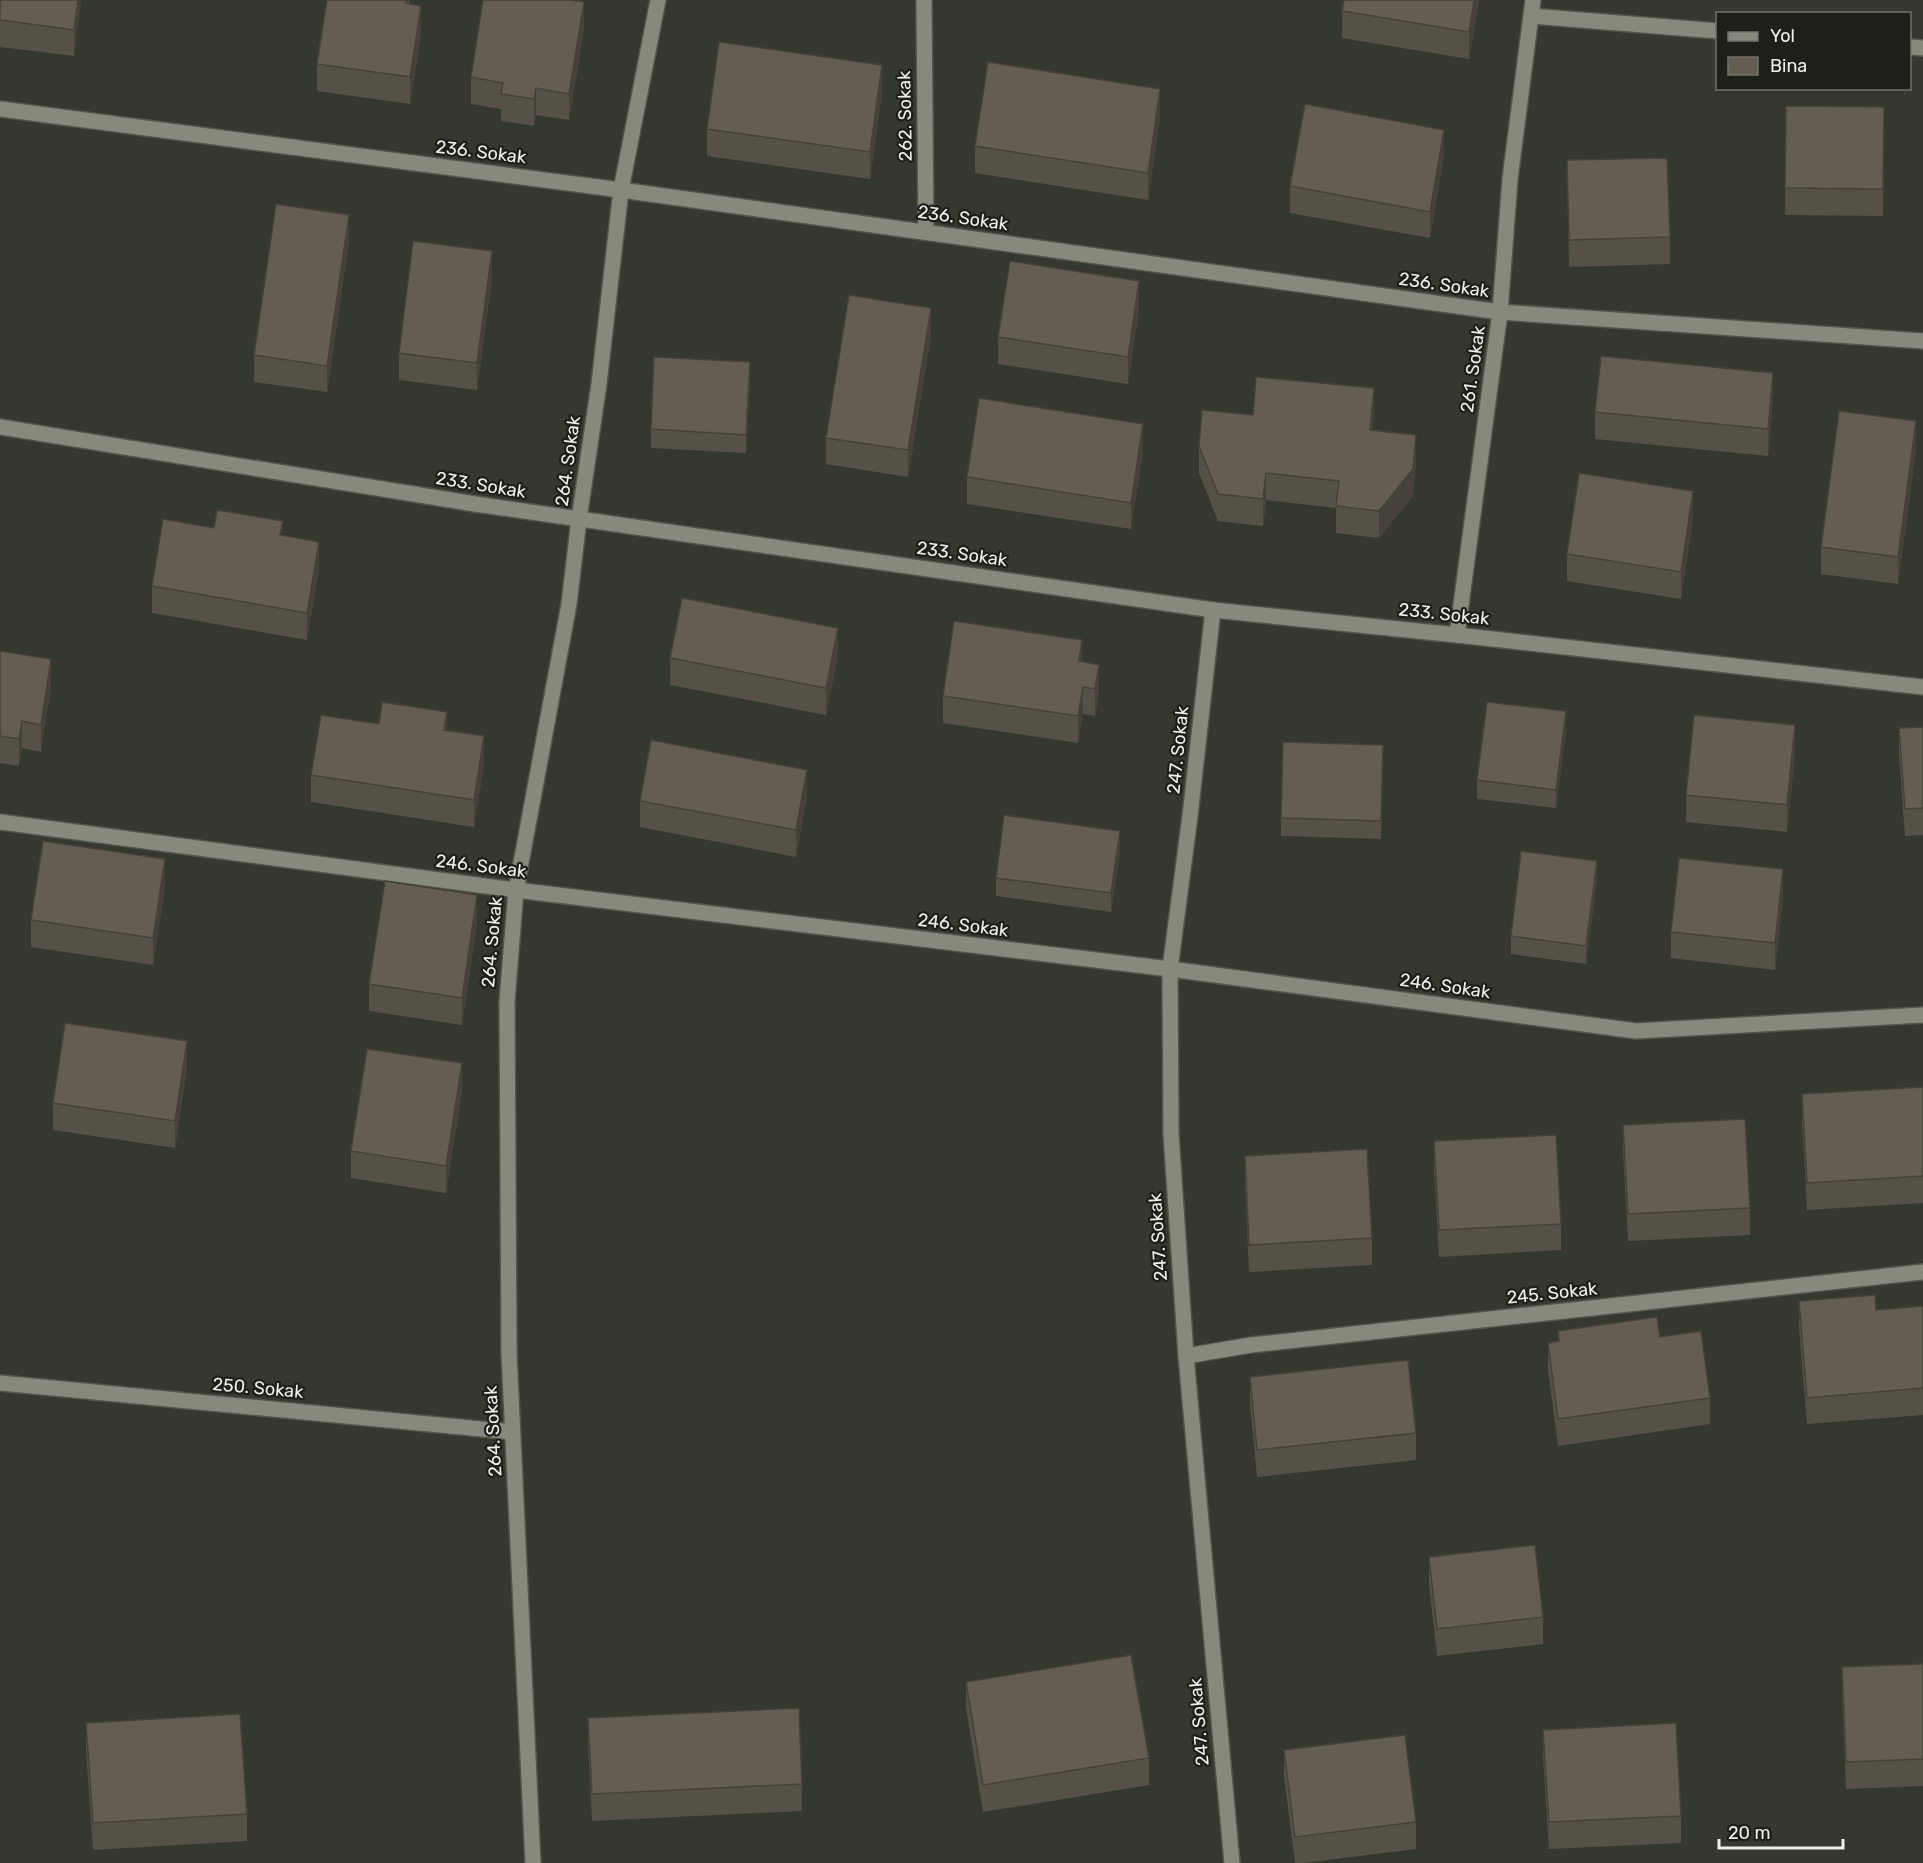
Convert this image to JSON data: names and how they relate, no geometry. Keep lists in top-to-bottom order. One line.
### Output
{"streets":{"street":["262. Sokak","236. Sokak","261. Sokak","264. Sokak","233. Sokak","247. Sokak","246. Sokak","245. Sokak","250. Sokak"]},"crossings":[["262. Sokak","236. Sokak"],["236. Sokak","261. Sokak"],["236. Sokak","264. Sokak"],["261. Sokak","233. Sokak"],["264. Sokak","233. Sokak"],["264. Sokak","246. Sokak"],["264. Sokak","250. Sokak"],["233. Sokak","247. Sokak"],["247. Sokak","246. Sokak"],["247. Sokak","245. Sokak"]],"legend":["Yol","Bina"],"scale_bar":"20 m"}
